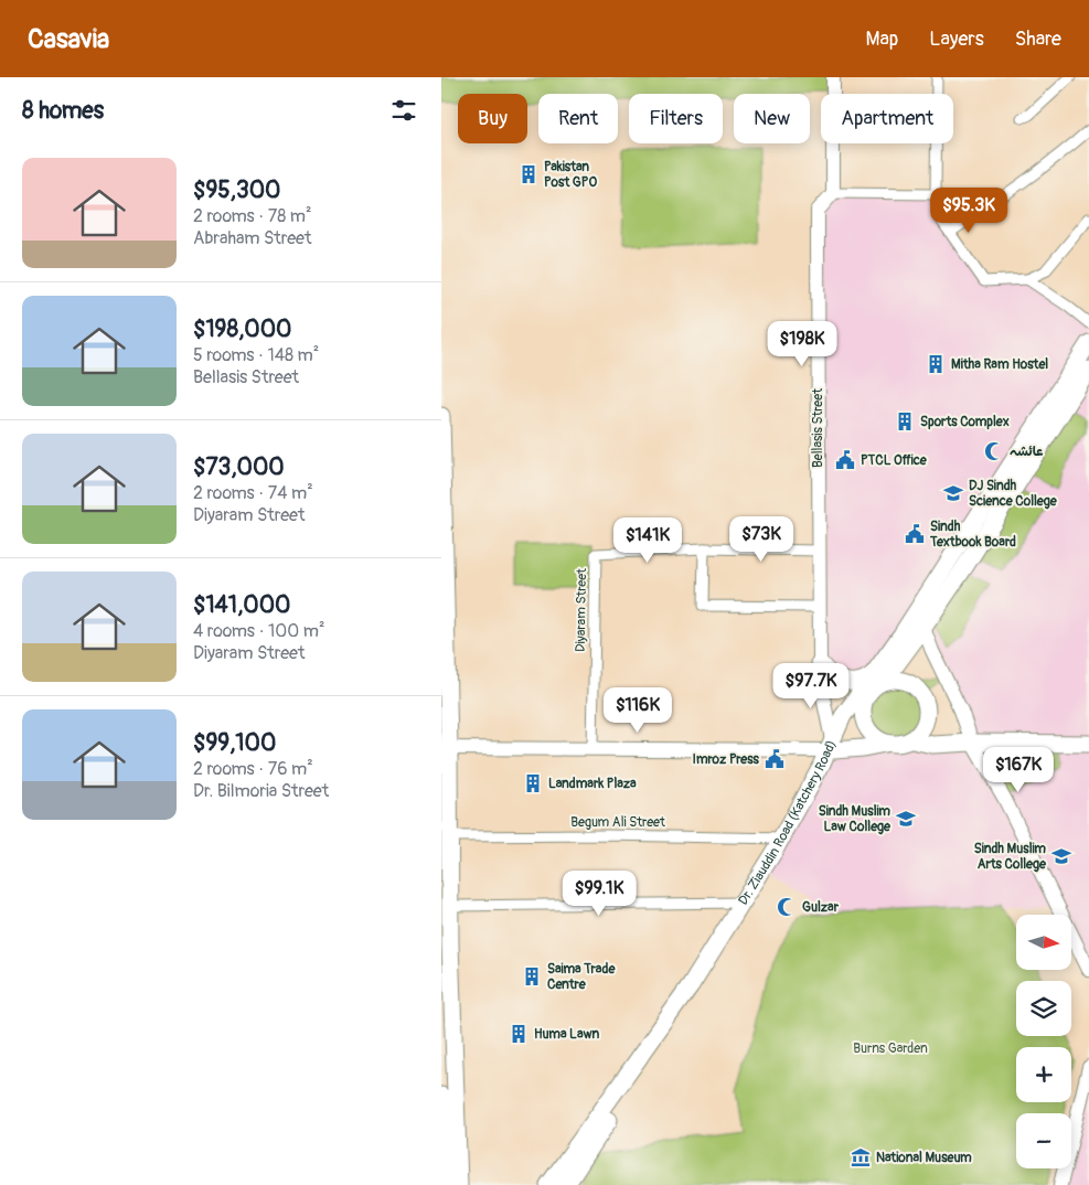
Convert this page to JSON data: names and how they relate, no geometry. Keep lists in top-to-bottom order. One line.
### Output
{"streets":{"main road":["Dr. Ziauddin Road (Katchery Road)"],"street":["Bellasis Street","Diyaram Street","Begum Ali Street"]},"crossings":[["Bellasis Street","Dr. Ziauddin Road (Katchery Road)"],["Begum Ali Street","Dr. Ziauddin Road (Katchery Road)"]],"parks":["Burns Garden"],"places":{"building":["Pakistan Post GPO","Mitha Ram Hostel","Sports Complex","Landmark Plaza","Saima Trade Centre","Huma Lawn"],"mosque":["عائشہ","Gulzar"],"public building":["PTCL Office","Sindh Textbook Board","Imroz Press"],"school or university":["DJ Sindh Science College","Sindh Muslim Law College","Sindh Muslim Arts College"],"museum":["National Museum"]},"north":"right","page":{"header":"Casavia","nav":["Map","Layers","Share"],"heading":"8 homes","chip":["Buy","Rent","Filters","New","Apartment"],"list":[{"name":"$95,300","note":"2 rooms · 78 m² · Abraham Street"},{"name":"$198,000","note":"5 rooms · 148 m² · Bellasis Street"},{"name":"$73,000","note":"2 rooms · 74 m² · Diyaram Street"},{"name":"$141,000","note":"4 rooms · 100 m² · Diyaram Street"},{"name":"$99,100","note":"2 rooms · 76 m² · Dr. Bilmoria Street"}],"price":["$95.3K","$198K","$73K","$141K","$97.7K","$116K","$167K","$99.1K"],"map_buttons":["+","−"]}}
